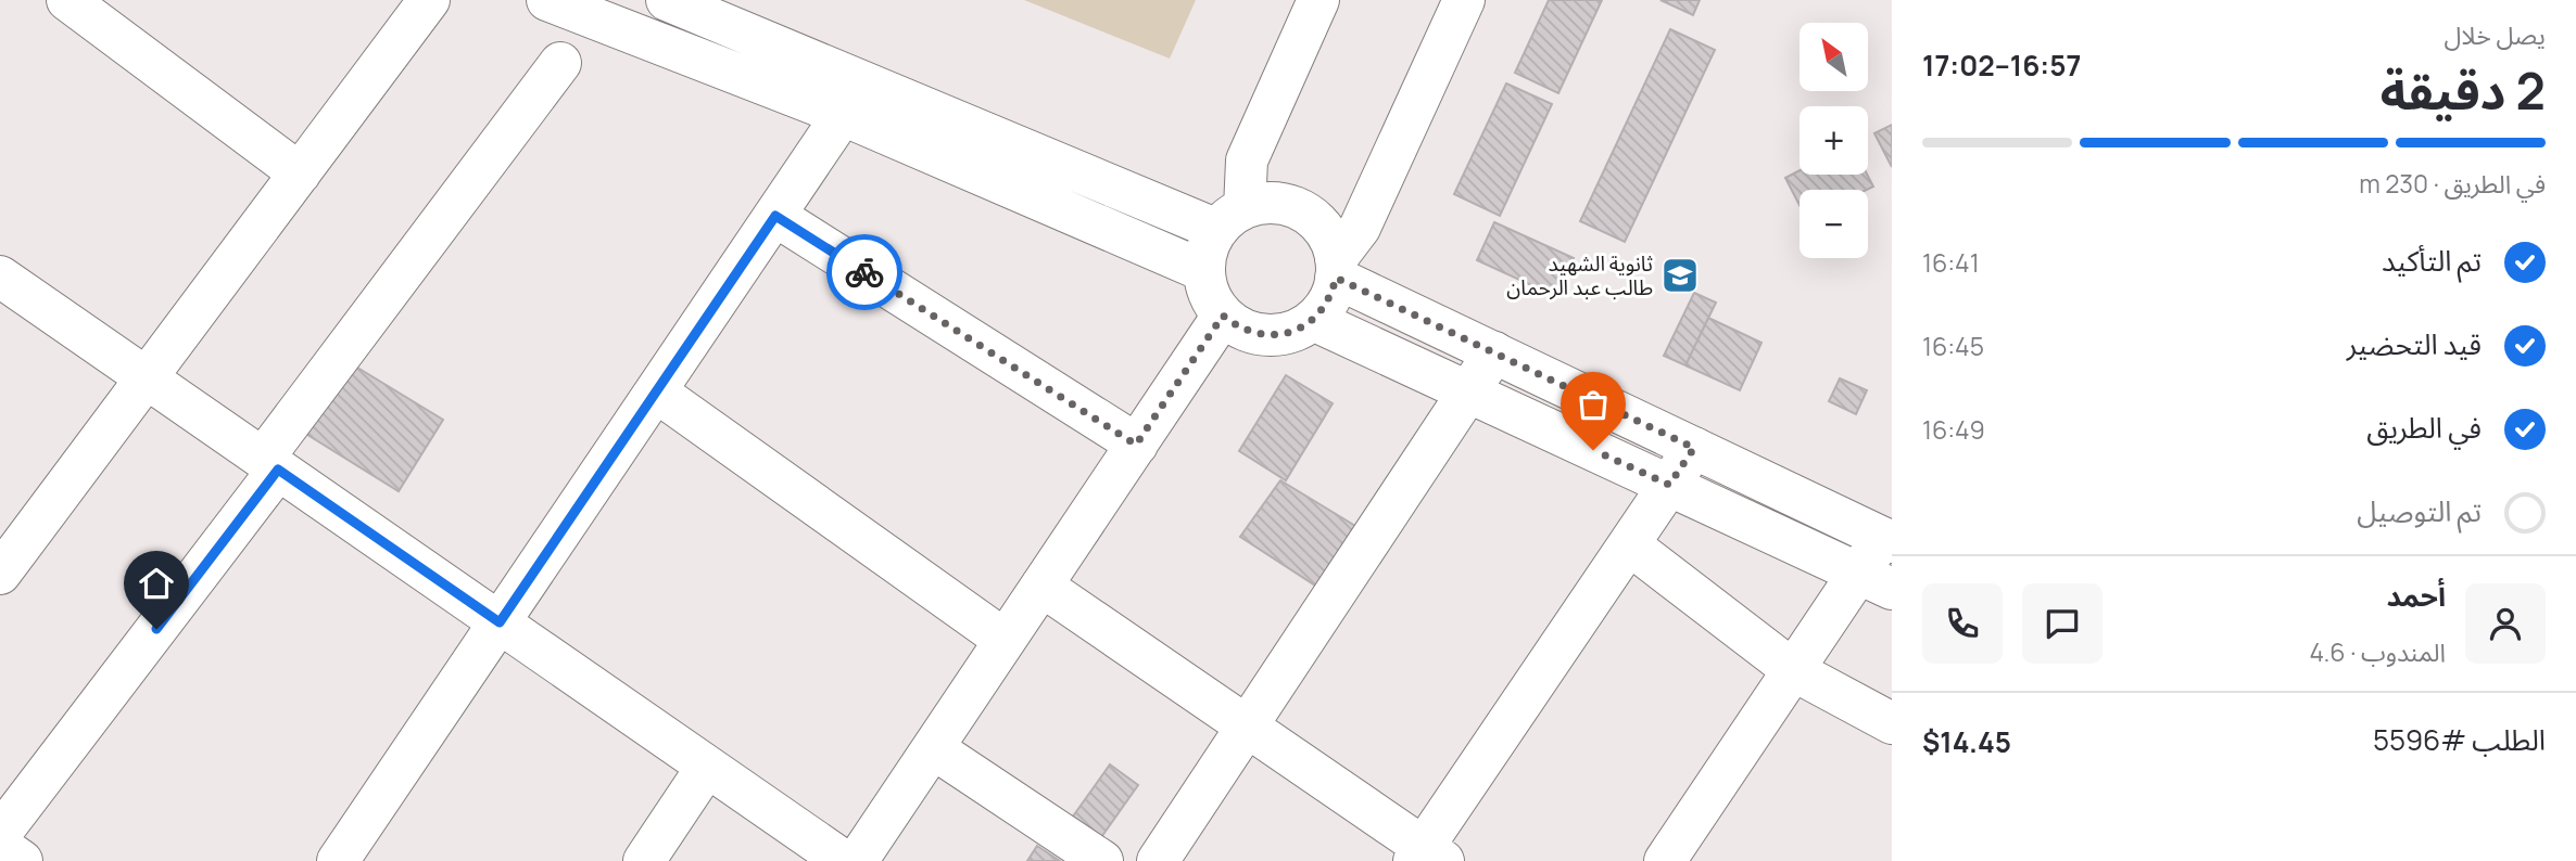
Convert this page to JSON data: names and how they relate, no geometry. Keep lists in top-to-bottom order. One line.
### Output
{"places":{"school or university":["ثانوية الشهيد طالب عبد الرحمان"]},"north":"top left","page":{"heading":["2 دقيقة","يصل خلال","16:57–17:02"],"panel":["أحمد","المندوب · 4.6","الطلب #5596","$14.45"],"map_buttons":["+","−"],"bar":"في الطريق · 230 m","list":[["تم التأكيد","16:41"],["قيد التحضير","16:45"],["في الطريق","16:49"],"تم التوصيل"]}}
